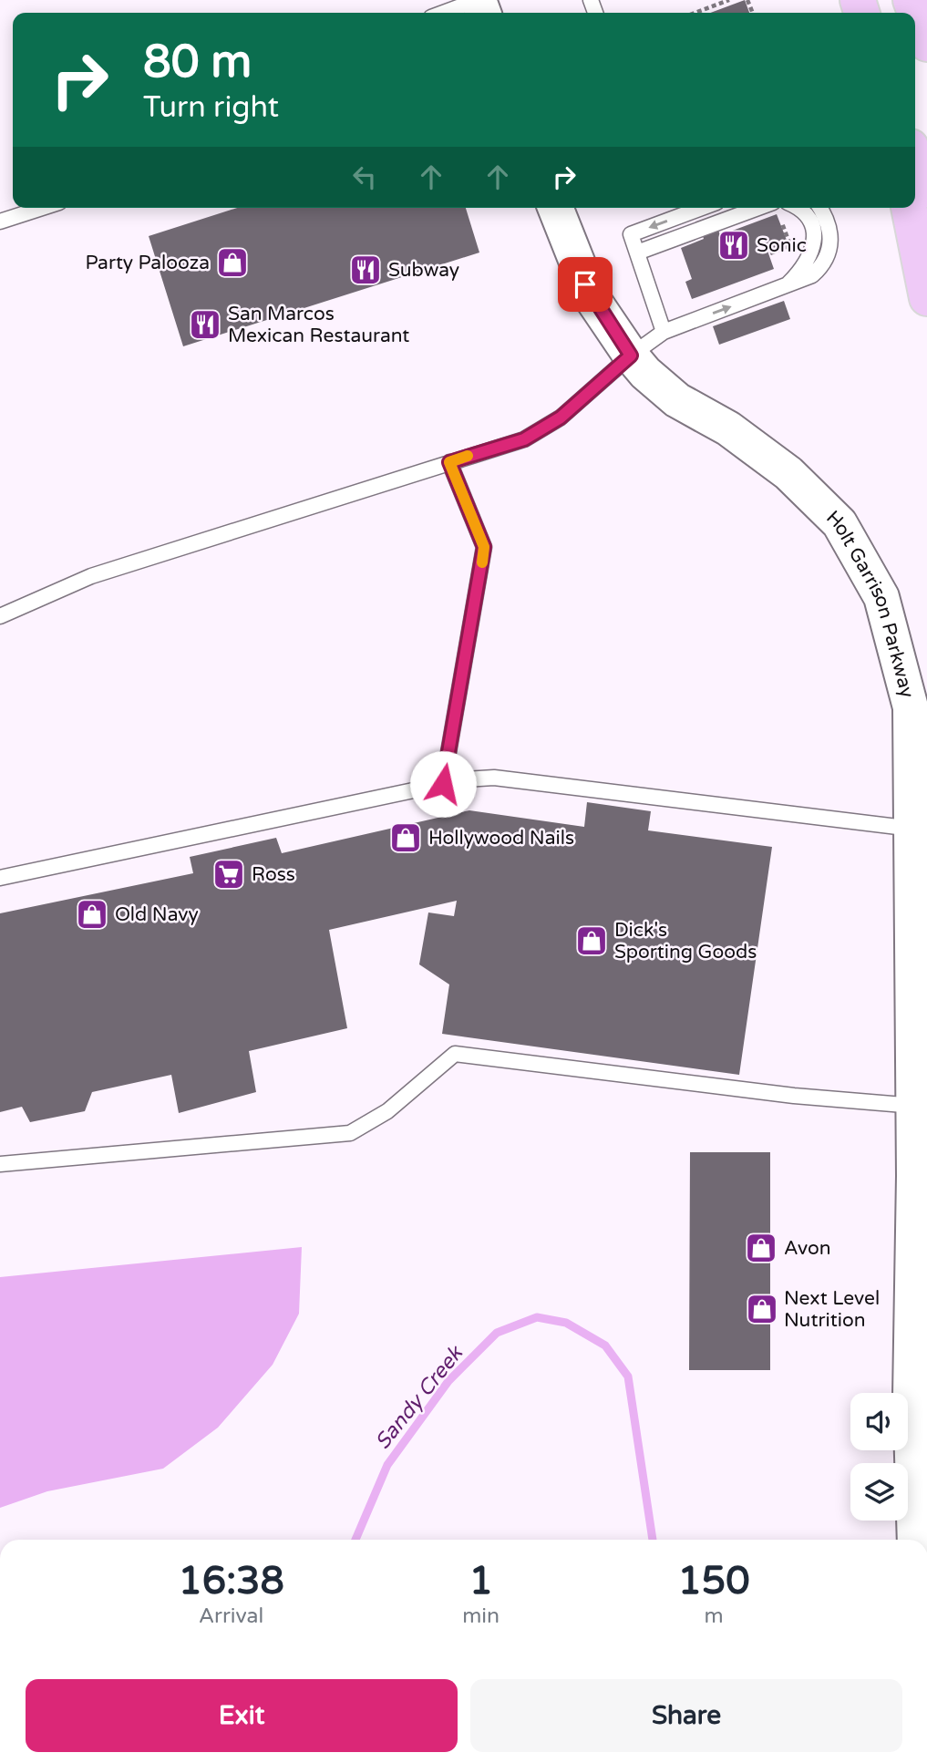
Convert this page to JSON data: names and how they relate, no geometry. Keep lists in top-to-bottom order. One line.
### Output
{"streets":{"street":["Holt Garrison Parkway"]},"water":["Sandy Creek"],"places":{"restaurant":["Sonic","Subway","San Marcos Mexican Restaurant"],"shop":["Party Palooza","Hollywood Nails","Old Navy","Dick's Sporting Goods","Avon","Next Level Nutrition"],"supermarket":["Ross"]},"page":{"turn":["80 m","Turn right"],"eta":["16:38","Arrival","1","min","150","m"],"buttons":["Exit","Share"]}}
